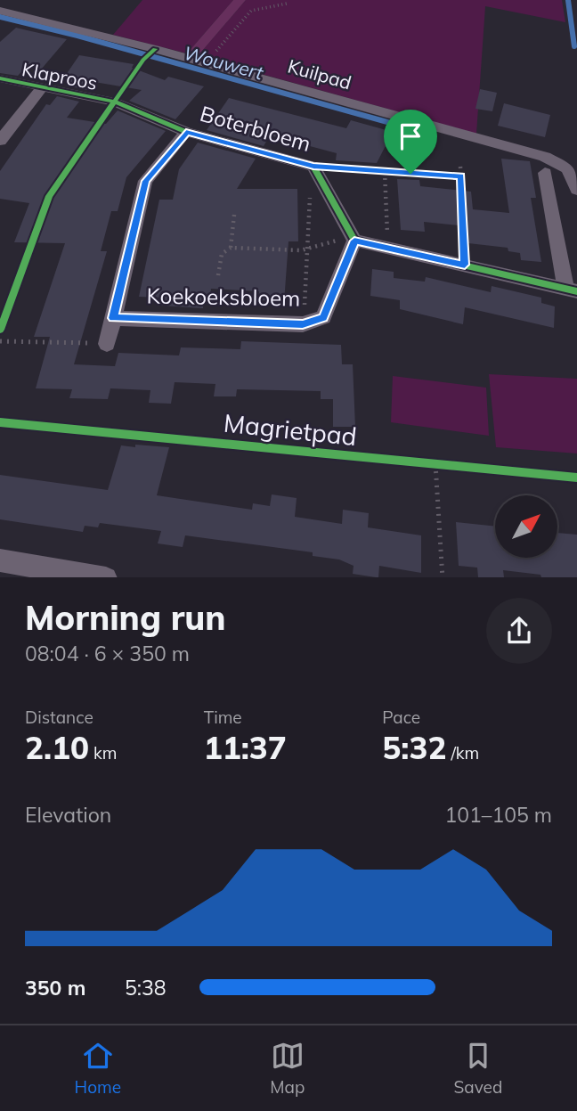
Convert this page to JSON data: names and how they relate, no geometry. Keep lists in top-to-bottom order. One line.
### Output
{"streets":{"street":["Kuilpad","Klaproos","Boterbloem","Koekoeksbloem"],"cycle path":["Magrietpad"]},"crossings":[["Klaproos","Boterbloem"],["Boterbloem","Koekoeksbloem"]],"water":["Wouwert"],"north":"top right","page":{"heading":["Morning run","08:04 · 6 × 350 m"],"stats":[["Distance","2.10 km"],["Time","11:37"],["Pace","5:32 /km"]],"chart":["Elevation","101–105 m"],"list":[{"name":"350 m","note":"5:38"}],"tabs":["Home","Map","Saved"]}}
